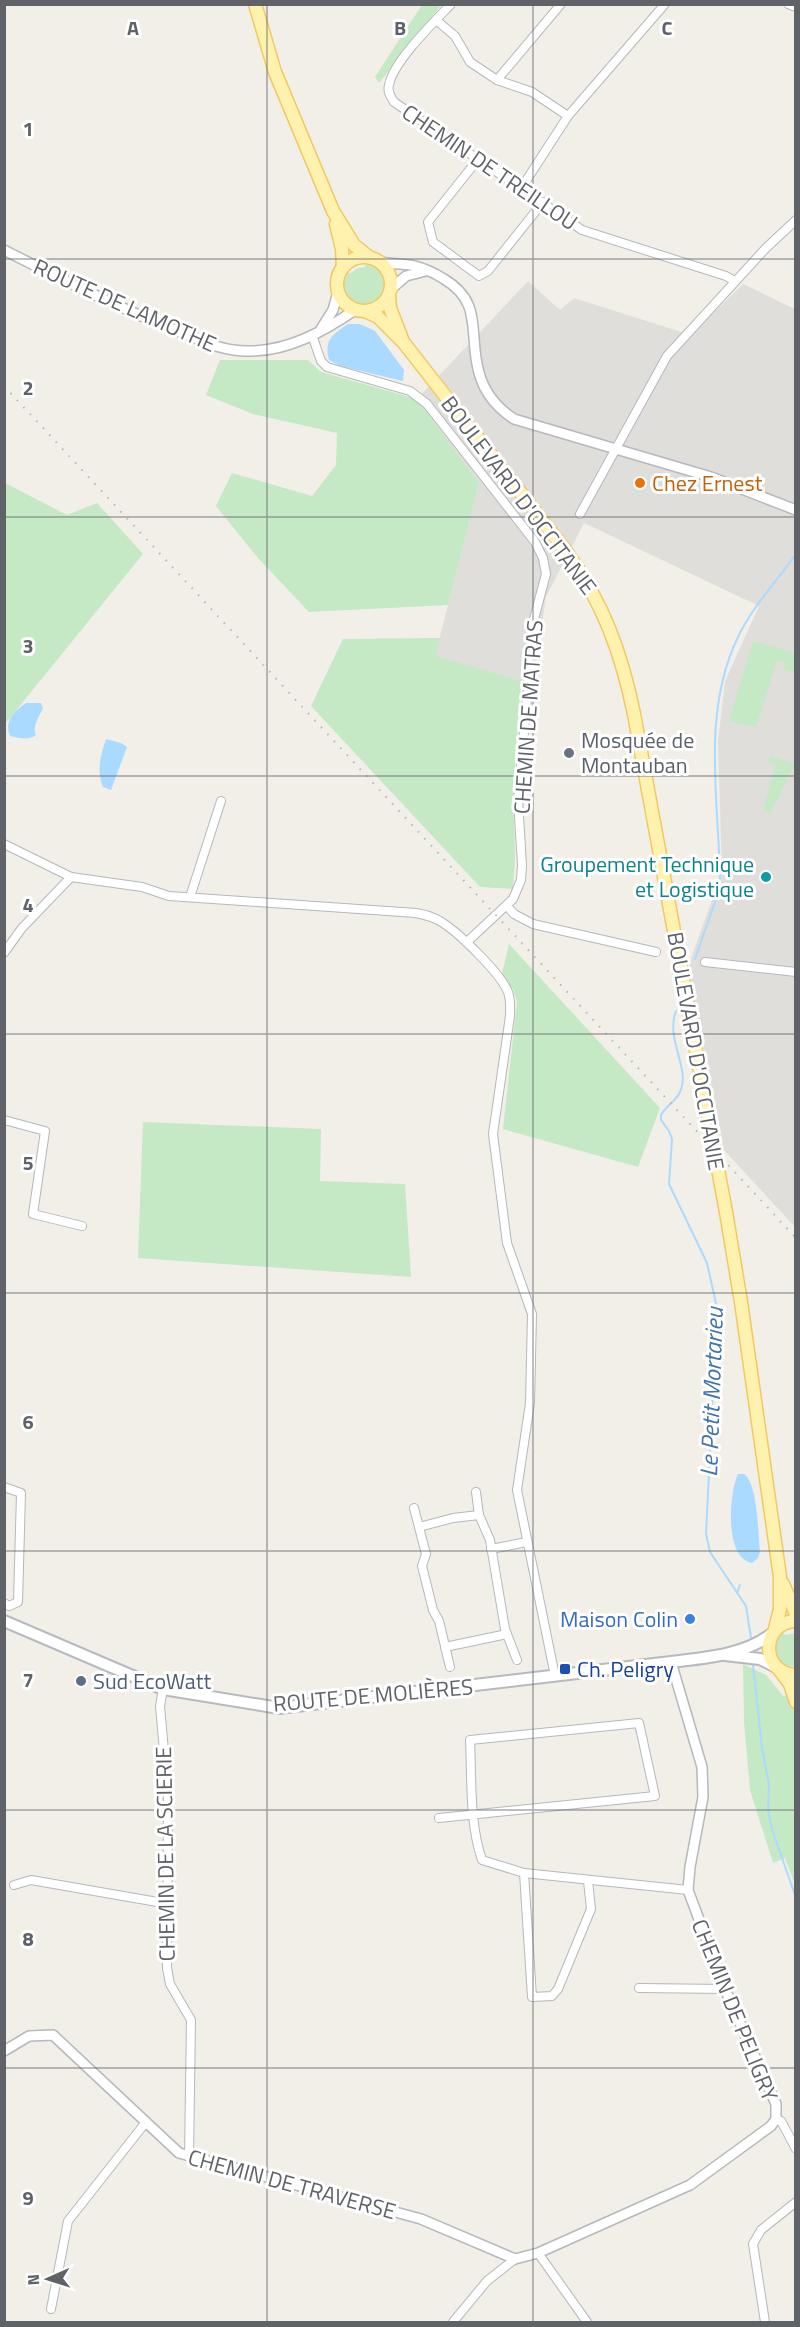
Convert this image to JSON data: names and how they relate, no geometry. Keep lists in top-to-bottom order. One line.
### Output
{"streets":{"main road":["BOULEVARD D'OCCITANIE","ROUTE DE MOLIÈRES"],"street":["CHEMIN DE TREILLOU","ROUTE DE LAMOTHE","CHEMIN DE MATRAS","CHEMIN DE LA SCIERIE","CHEMIN DE PELIGRY","CHEMIN DE TRAVERSE"]},"crossings":[["ROUTE DE LAMOTHE","BOULEVARD D'OCCITANIE"],["ROUTE DE LAMOTHE","CHEMIN DE MATRAS"],["BOULEVARD D'OCCITANIE","ROUTE DE MOLIÈRES"],["ROUTE DE MOLIÈRES","CHEMIN DE LA SCIERIE"],["ROUTE DE MOLIÈRES","CHEMIN DE PELIGRY"],["CHEMIN DE LA SCIERIE","CHEMIN DE TRAVERSE"],["CHEMIN DE PELIGRY","CHEMIN DE TRAVERSE"]],"water":["Le Petit Mortarieu"],"places":{"other":["Chez Ernest","Mosquée de Montauban","Groupement Technique et Logistique","Maison Colin","Sud EcoWatt"],"transit":["Ch. Peligry"]},"north":"left","grid":{"columns":["A","B","C"],"rows":["1","2","3","4","5","6","7","8","9"]}}
